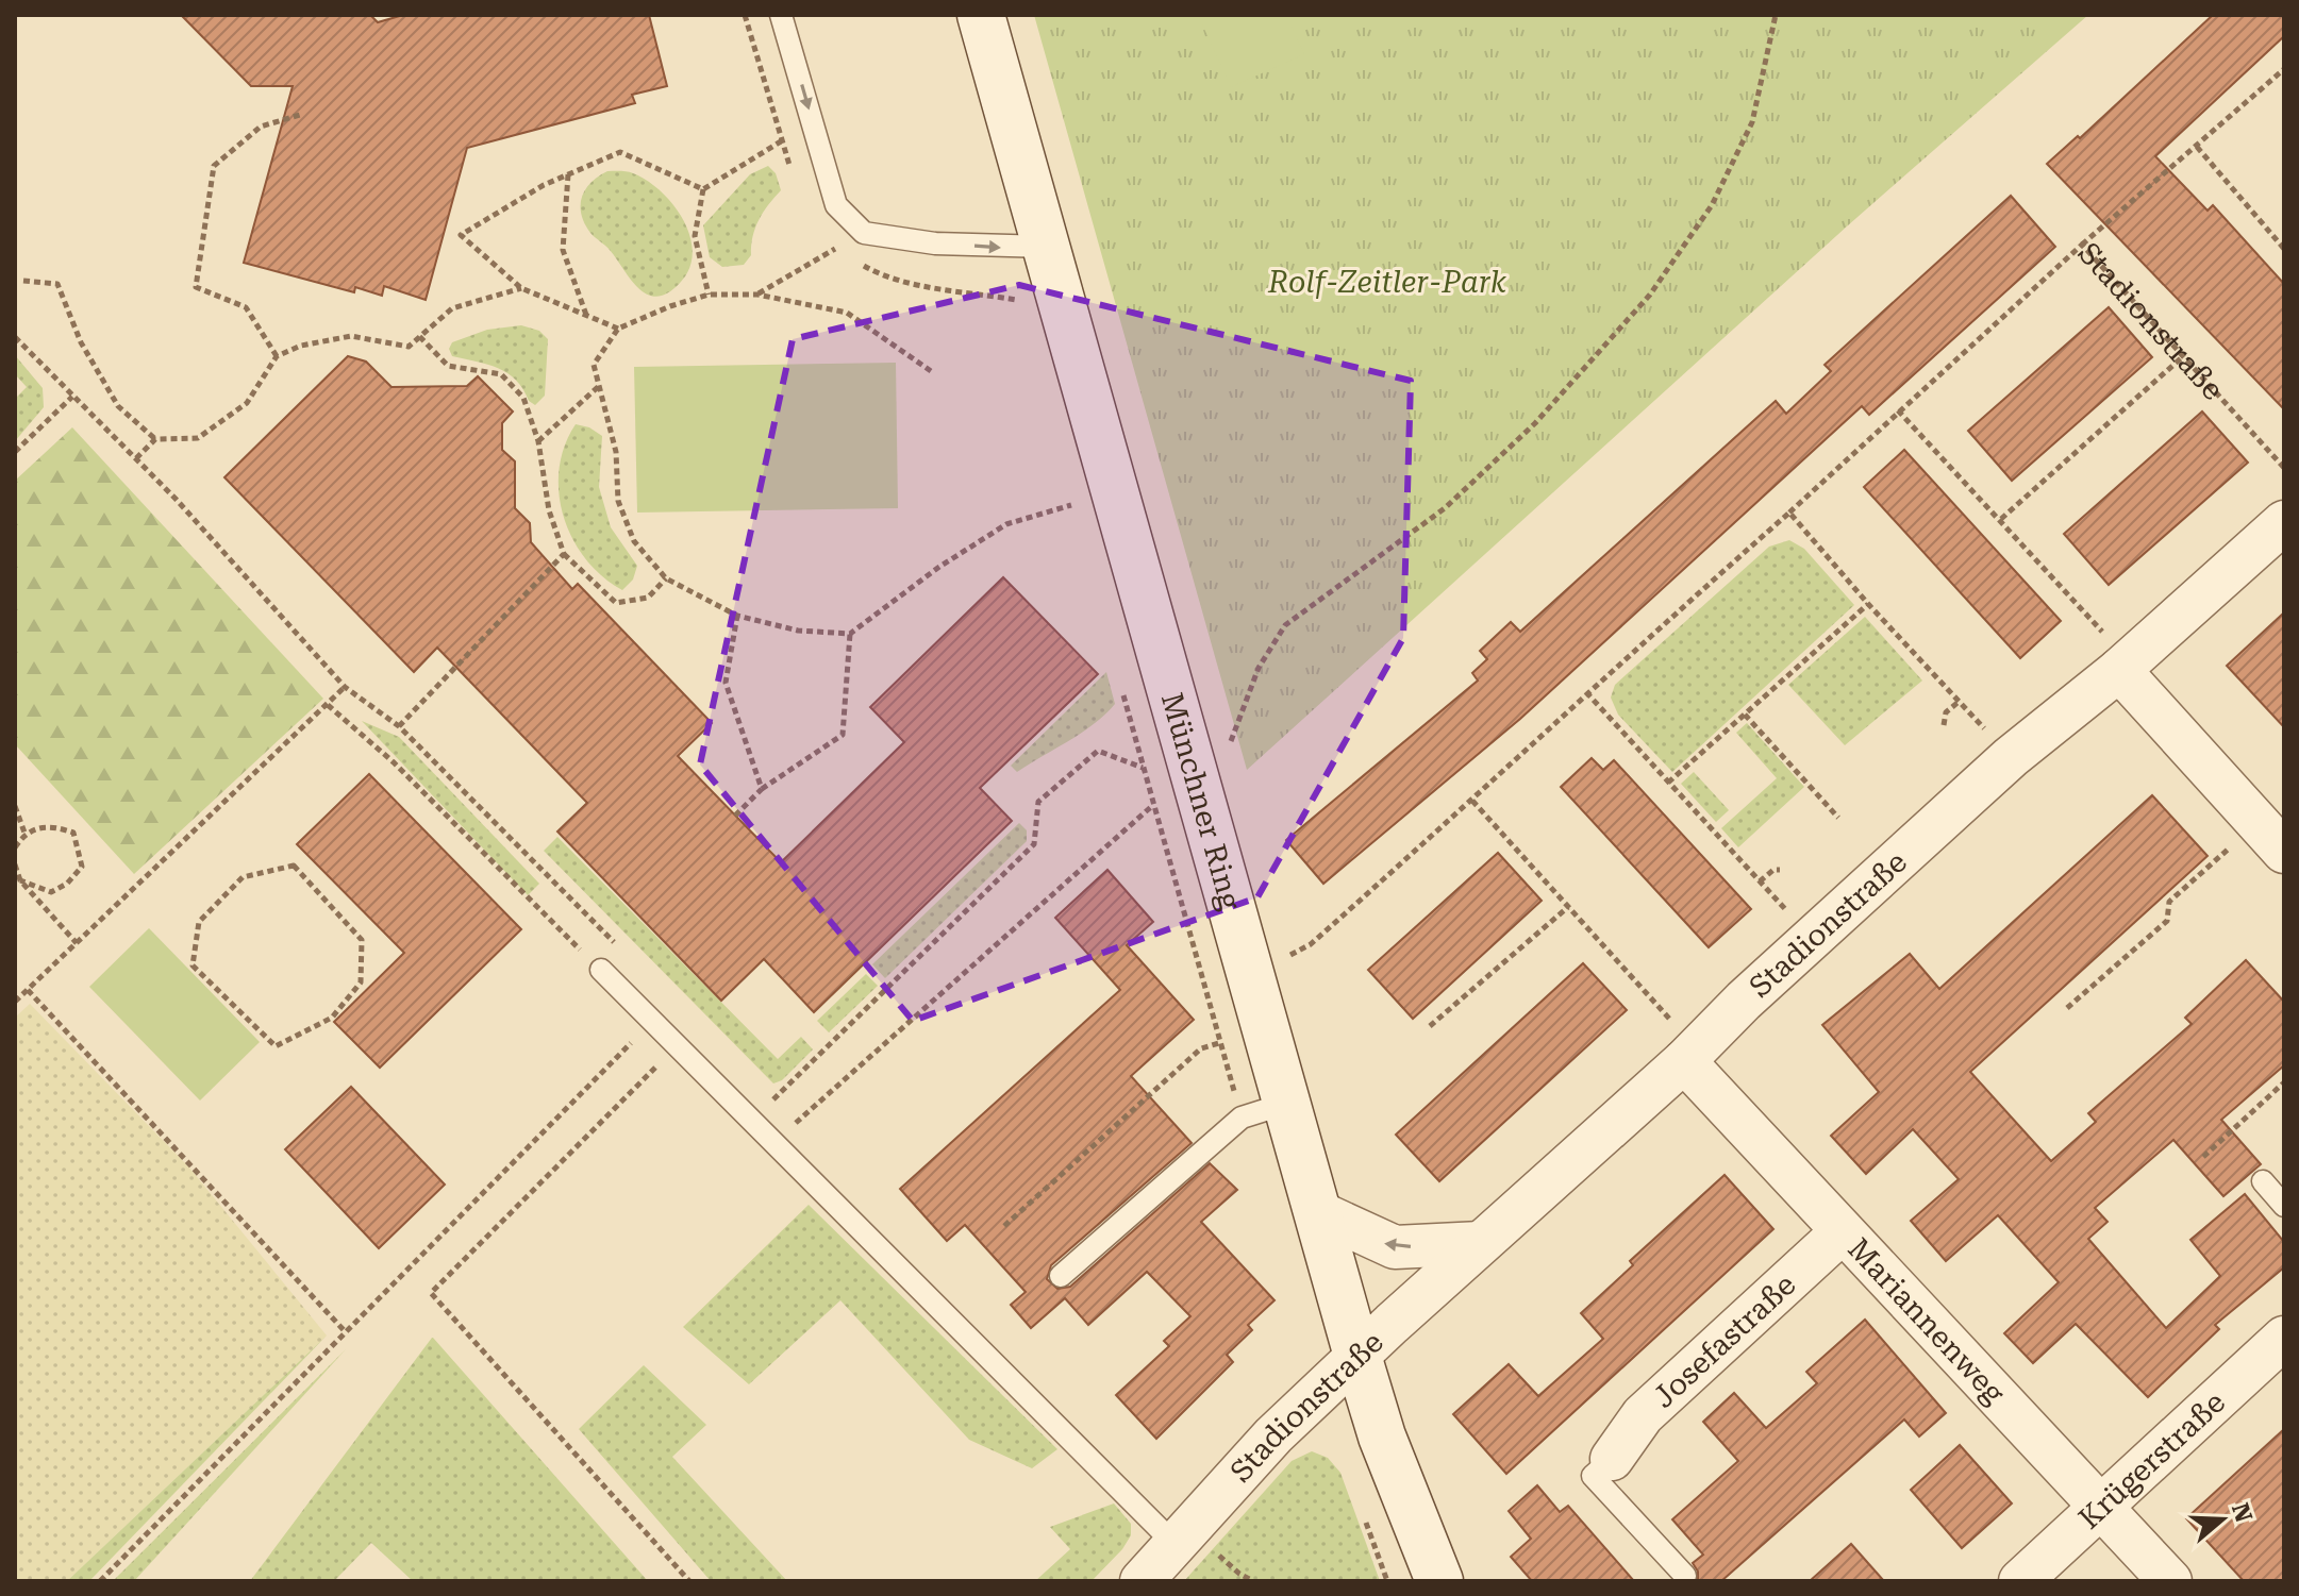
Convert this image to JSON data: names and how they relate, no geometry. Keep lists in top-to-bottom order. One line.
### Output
{"streets":{"main road":["Münchner Ring"],"street":["Stadionstraße","Mariannenweg","Josefastraße","Krügerstraße"]},"crossings":[["Stadionstraße","Münchner Ring"],["Stadionstraße","Mariannenweg"],["Mariannenweg","Josefastraße"],["Mariannenweg","Krügerstraße"]],"parks":["Rolf-Zeitler-Park"],"north":"right"}
